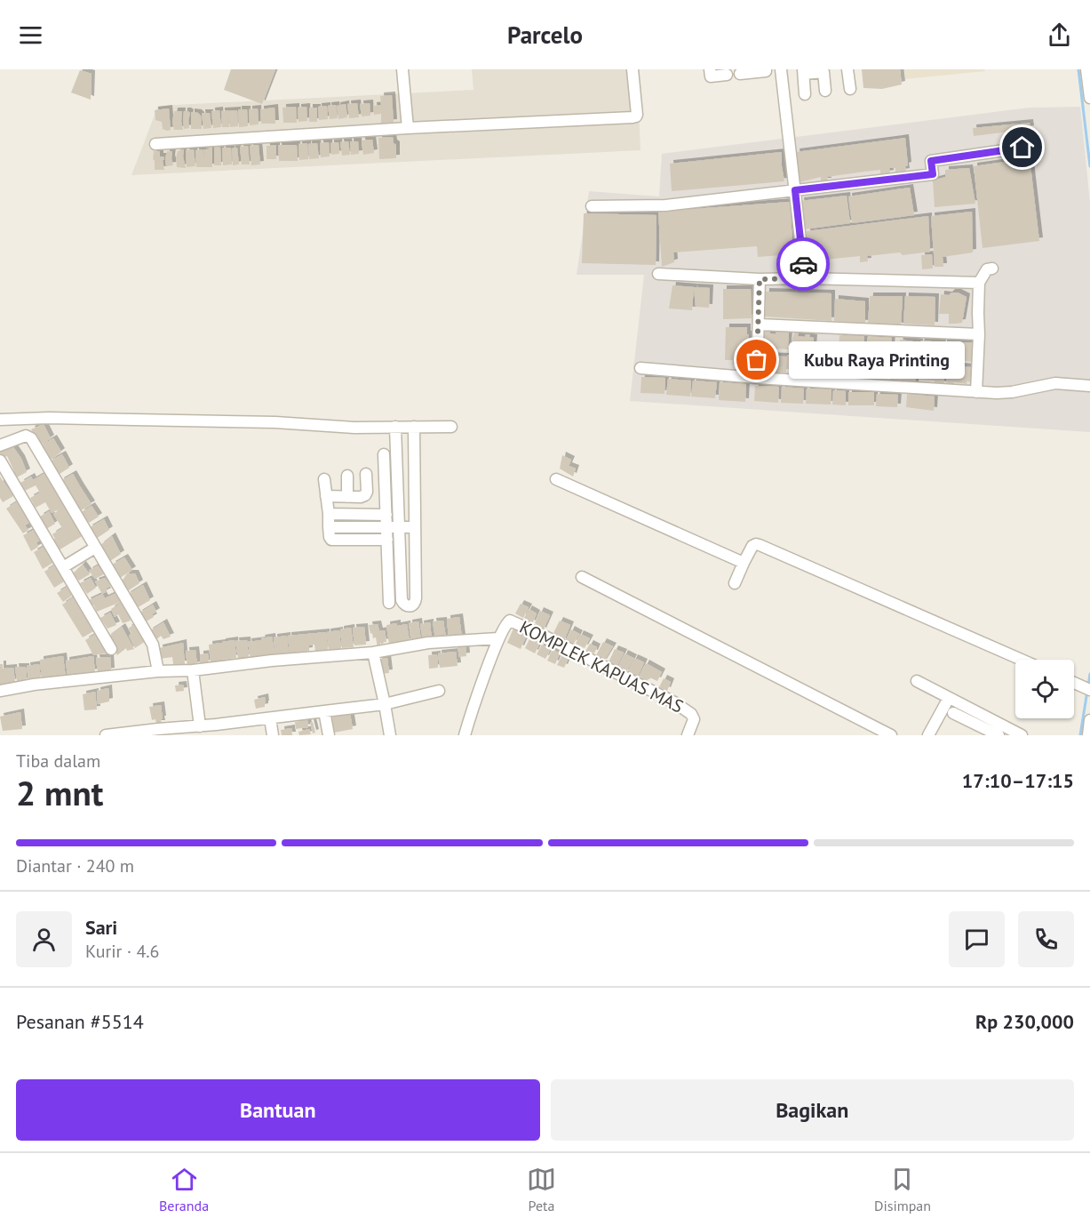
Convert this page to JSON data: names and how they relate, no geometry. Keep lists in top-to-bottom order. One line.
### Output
{"streets":{"street":["KOMPLEK KAPUAS MAS"]},"places":["Kubu Raya Printing"],"page":{"header":"Parcelo","bubble":"Kubu Raya Printing","heading":["2 mnt","Tiba dalam","17:10–17:15"],"panel":["Sari","Kurir · 4.6","Pesanan #5514","Rp 230,000"],"bar":"Diantar · 240 m","buttons":["Bantuan","Bagikan"],"tabs":["Beranda","Peta","Disimpan"]}}
